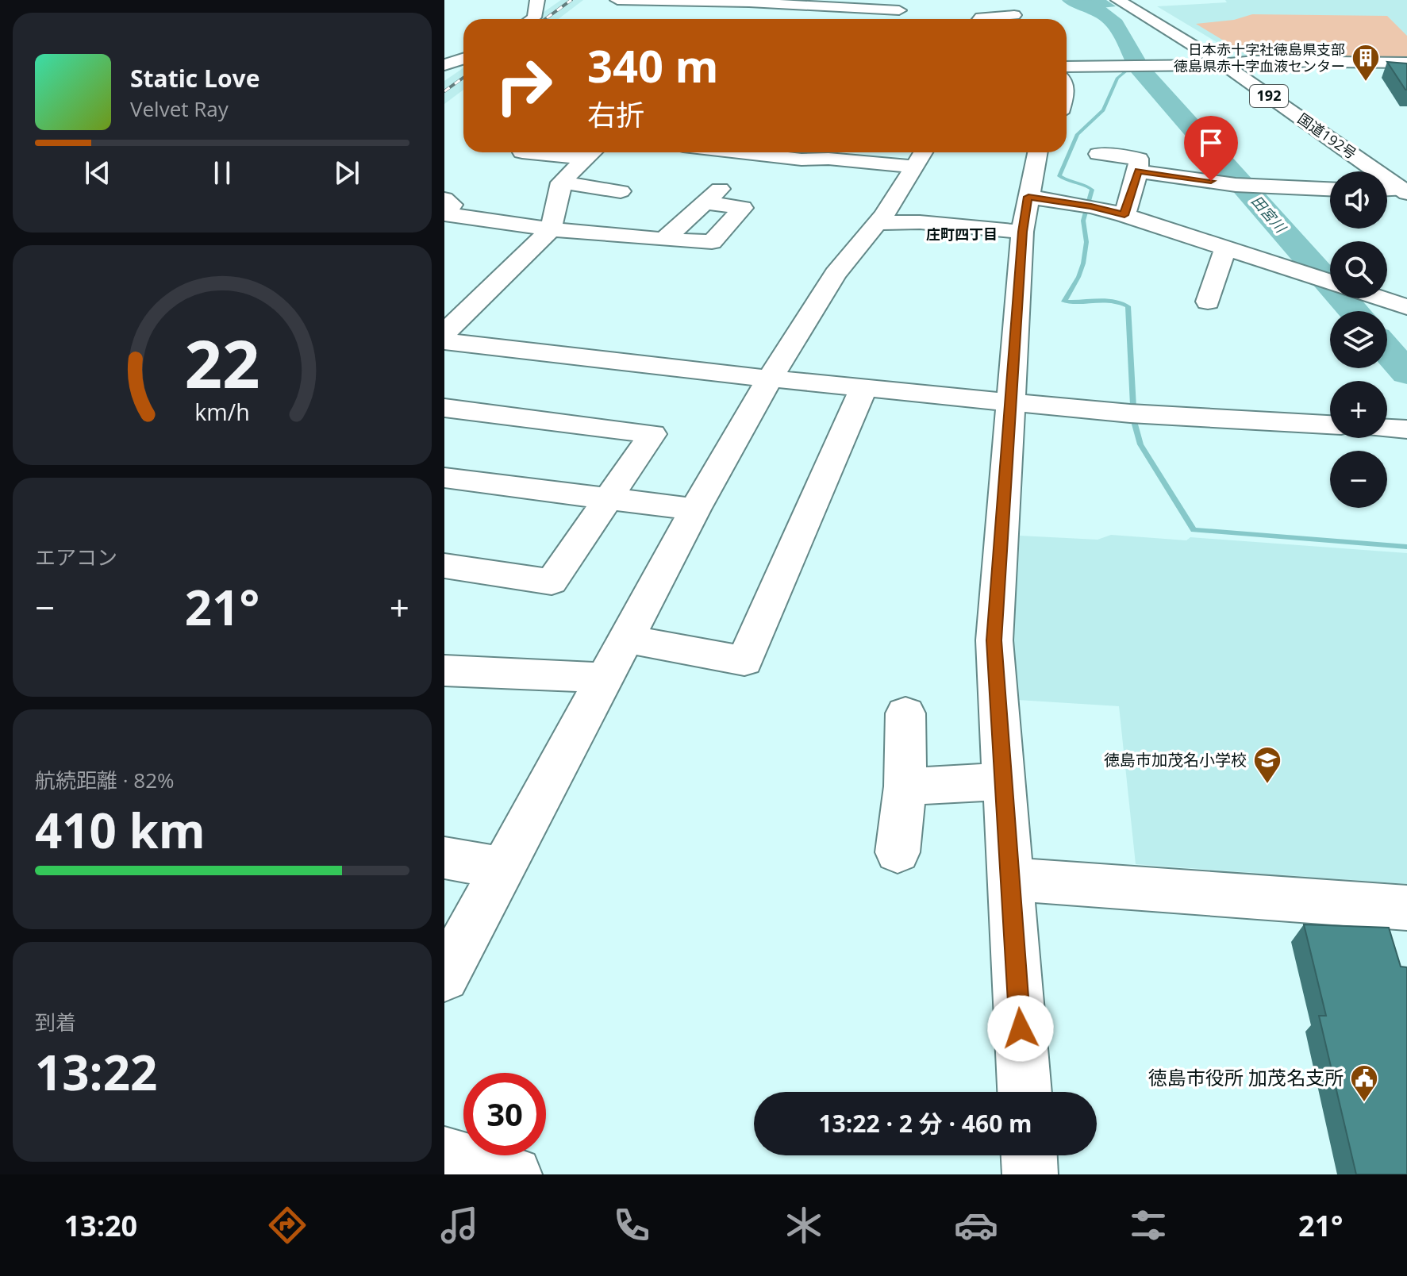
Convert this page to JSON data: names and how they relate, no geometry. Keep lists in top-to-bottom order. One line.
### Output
{"streets":{"main road":["192","国道192号"]},"districts":["庄町四丁目"],"water":["田宮川"],"places":{"building":["日本赤十字社徳島県支部 徳島県赤十字血液センター"],"school or university":["徳島市加茂名小学校"],"public building":["徳島市役所 加茂名支所"]},"page":{"turn":["340 m","右折"],"song":["Static Love","Velvet Ray"],"map_buttons":["+","−"],"tile":["エアコン",["航続距離 · 82%","410 km"],["到着","13:22"]],"heat":["−","21°","+"],"limit":"30","trip":"13:22 · 2 分 · 460 m","tabs":["13:20","21°"],"gauge":["22","km/h"]}}
